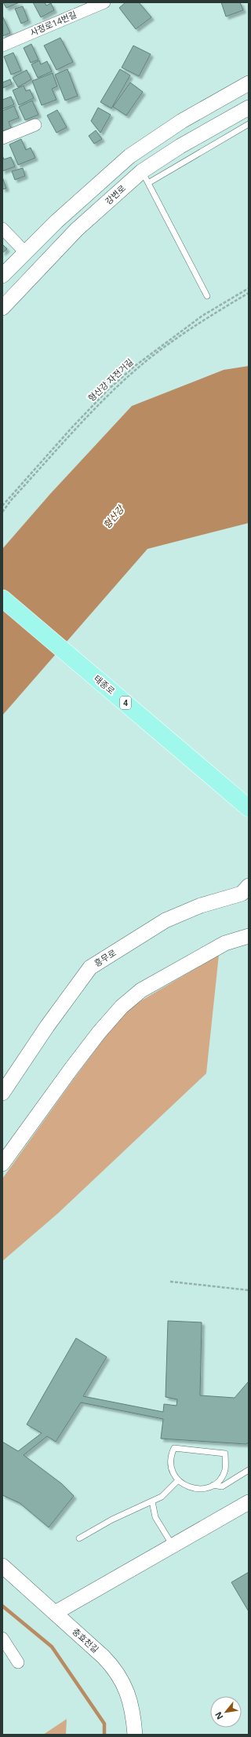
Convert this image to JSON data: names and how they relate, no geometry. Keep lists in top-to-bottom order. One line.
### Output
{"streets":{"main road":["태종로","4"],"street":["사정로14번길","강변로","흥무로","충효천길"],"path":["형산강 자전거길"]},"water":["형산강"],"north":"bottom left"}
